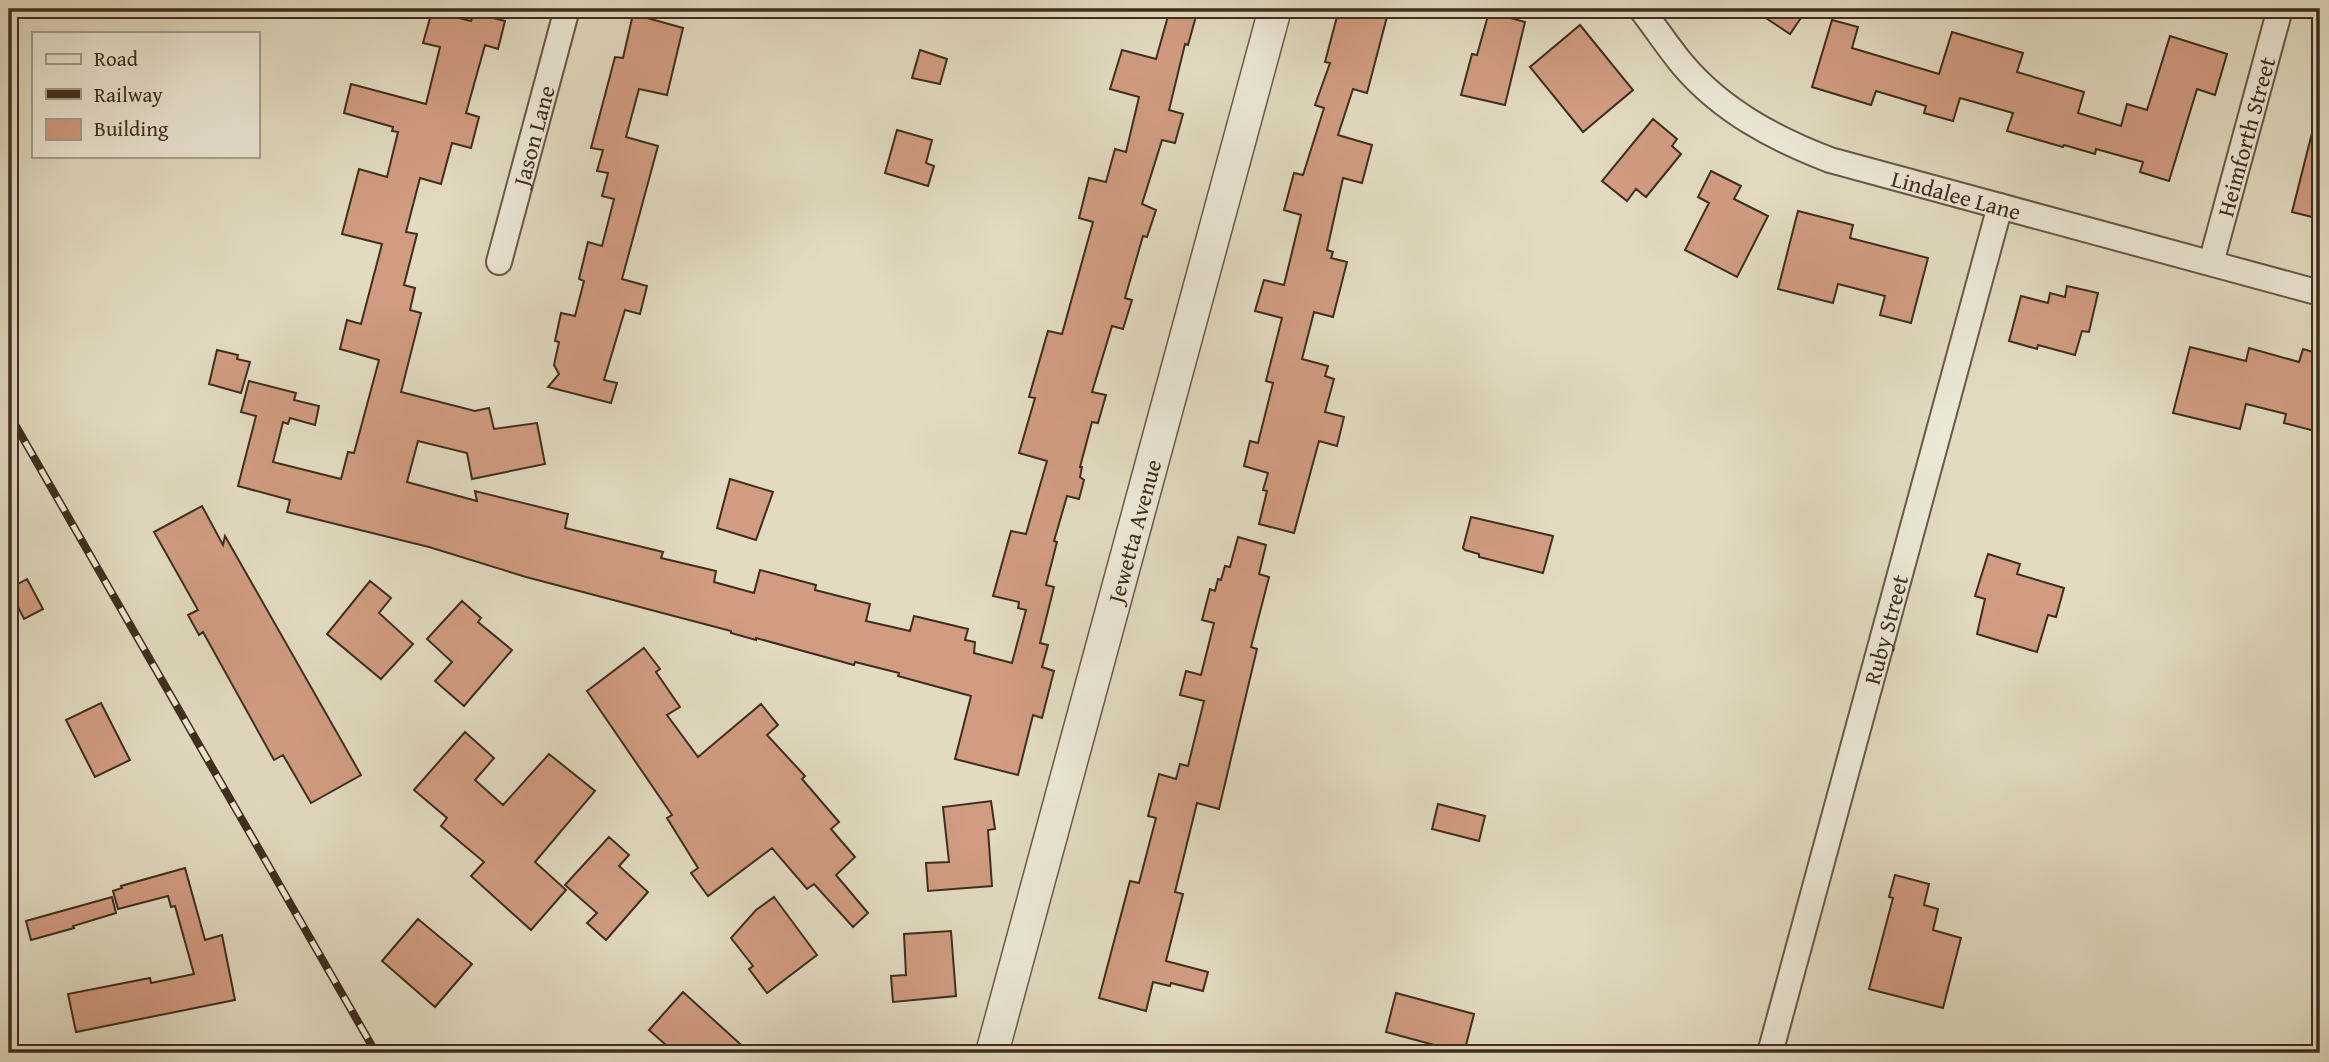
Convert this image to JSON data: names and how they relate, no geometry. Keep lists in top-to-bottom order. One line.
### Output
{"streets":{"street":["Jason Lane","Heimforth Street","Lindalee Lane","Jewetta Avenue","Ruby Street"]},"crossings":[["Heimforth Street","Lindalee Lane"],["Lindalee Lane","Ruby Street"]],"legend":["Road","Railway","Building"]}
